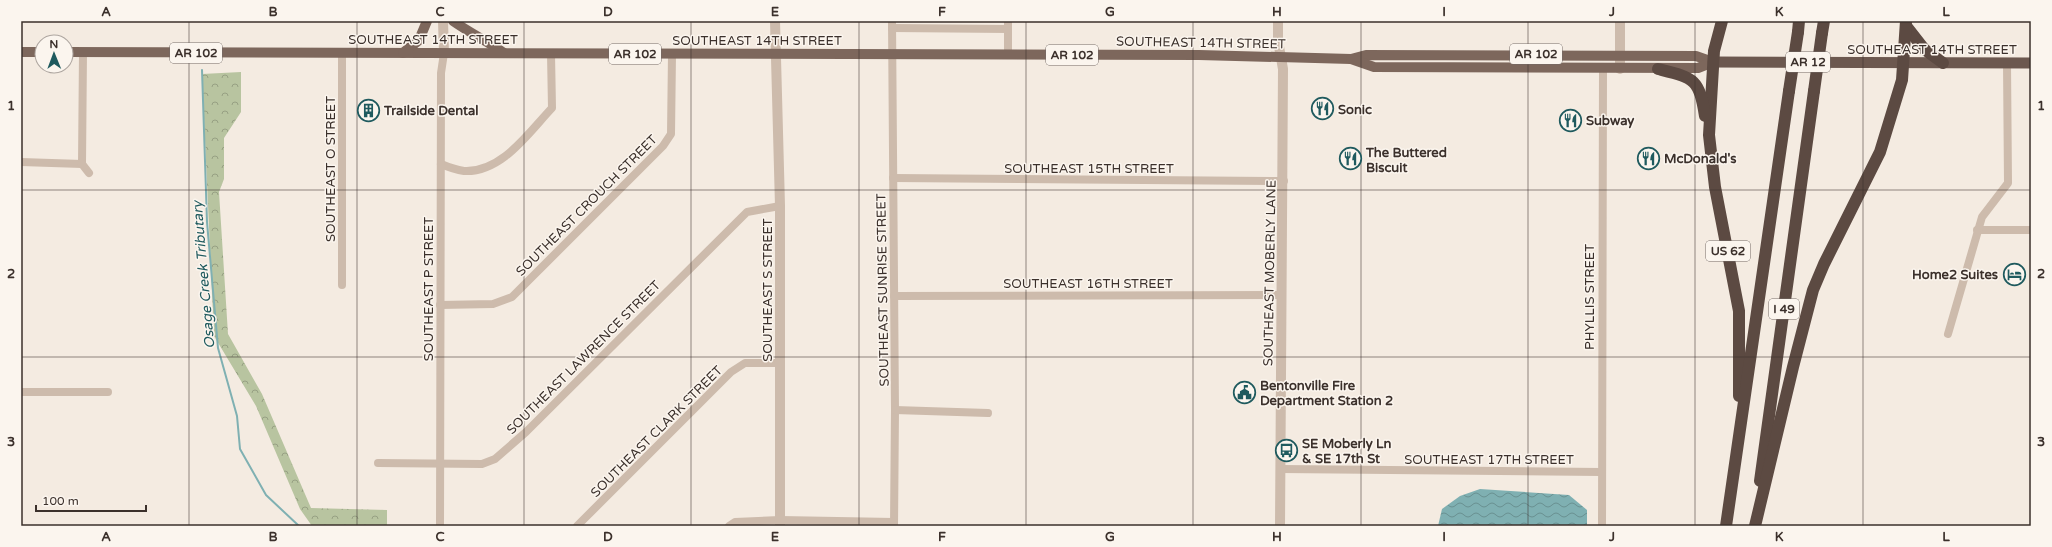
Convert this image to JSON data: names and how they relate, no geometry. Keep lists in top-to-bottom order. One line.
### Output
{"streets":{"highway":["SOUTHEAST 14TH STREET","AR 12","US 62","I 49"],"main road":["AR 102"],"street":["SOUTHEAST 15TH STREET","SOUTHEAST O STREET","SOUTHEAST CROUCH STREET","SOUTHEAST MOBERLY LANE","SOUTHEAST 16TH STREET","SOUTHEAST P STREET","SOUTHEAST S STREET","SOUTHEAST SUNRISE STREET","PHYLLIS STREET","SOUTHEAST LAWRENCE STREET","SOUTHEAST CLARK STREET","SOUTHEAST 17TH STREET"]},"crossings":[["SOUTHEAST 14TH STREET","SOUTHEAST O STREET"],["SOUTHEAST 14TH STREET","SOUTHEAST CROUCH STREET"],["SOUTHEAST 14TH STREET","US 62"],["SOUTHEAST 14TH STREET","SOUTHEAST MOBERLY LANE"],["SOUTHEAST 14TH STREET","SOUTHEAST P STREET"],["SOUTHEAST 14TH STREET","SOUTHEAST S STREET"],["SOUTHEAST 14TH STREET","SOUTHEAST SUNRISE STREET"],["SOUTHEAST 14TH STREET","PHYLLIS STREET"],["SOUTHEAST 15TH STREET","SOUTHEAST MOBERLY LANE"],["SOUTHEAST 15TH STREET","SOUTHEAST SUNRISE STREET"],["SOUTHEAST CROUCH STREET","SOUTHEAST P STREET"],["US 62","I 49"],["SOUTHEAST MOBERLY LANE","SOUTHEAST 16TH STREET"],["SOUTHEAST MOBERLY LANE","SOUTHEAST 17TH STREET"],["SOUTHEAST 16TH STREET","SOUTHEAST SUNRISE STREET"],["SOUTHEAST P STREET","SOUTHEAST LAWRENCE STREET"],["SOUTHEAST S STREET","SOUTHEAST LAWRENCE STREET"],["SOUTHEAST S STREET","SOUTHEAST CLARK STREET"],["PHYLLIS STREET","SOUTHEAST 17TH STREET"]],"water":["Osage Creek Tributary"],"places":{"restaurant":["Sonic","Subway","McDonald's","The Buttered Biscuit"],"building":["Trailside Dental"],"hotel":["Home2 Suites"],"public building":["Bentonville Fire Department Station 2"],"bus stop":["SE Moberly Ln & SE 17th St"]},"scale_bar":"100 m","north":"top","grid":{"columns":["A","B","C","D","E","F","G","H","I","J","K","L"],"rows":["1","2","3"]}}
